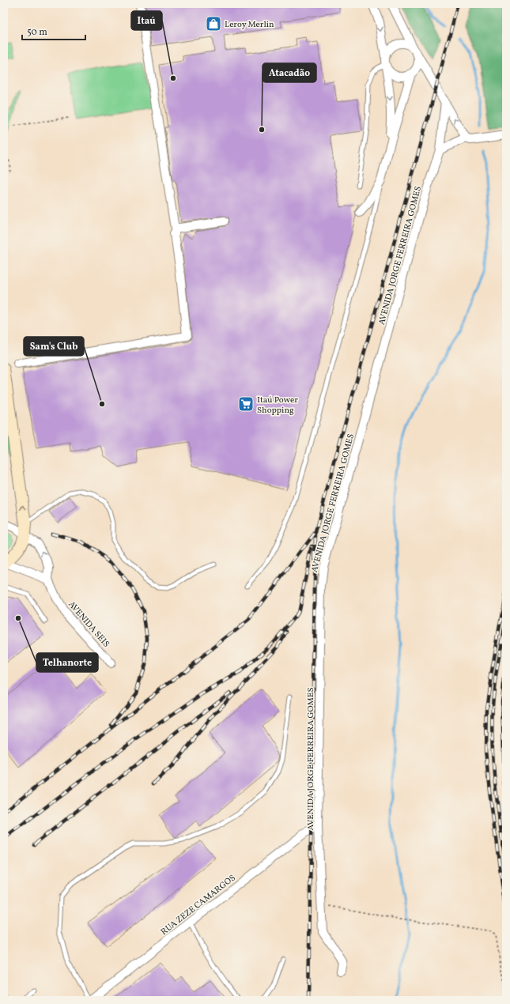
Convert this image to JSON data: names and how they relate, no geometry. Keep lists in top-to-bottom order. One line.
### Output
{"streets":{"street":["AVENIDA JORGE FERREIRA GOMES","AVENIDA SEIS","RUA ZEZE CAMARGOS"]},"crossings":[["AVENIDA JORGE FERREIRA GOMES","RUA ZEZE CAMARGOS"]],"places":{"shop":["Leroy Merlin"],"other":["Itaú","Atacadão","Sam's Club","Telhanorte"],"supermarket":["Itaú Power Shopping"]},"scale_bar":"50 m"}
